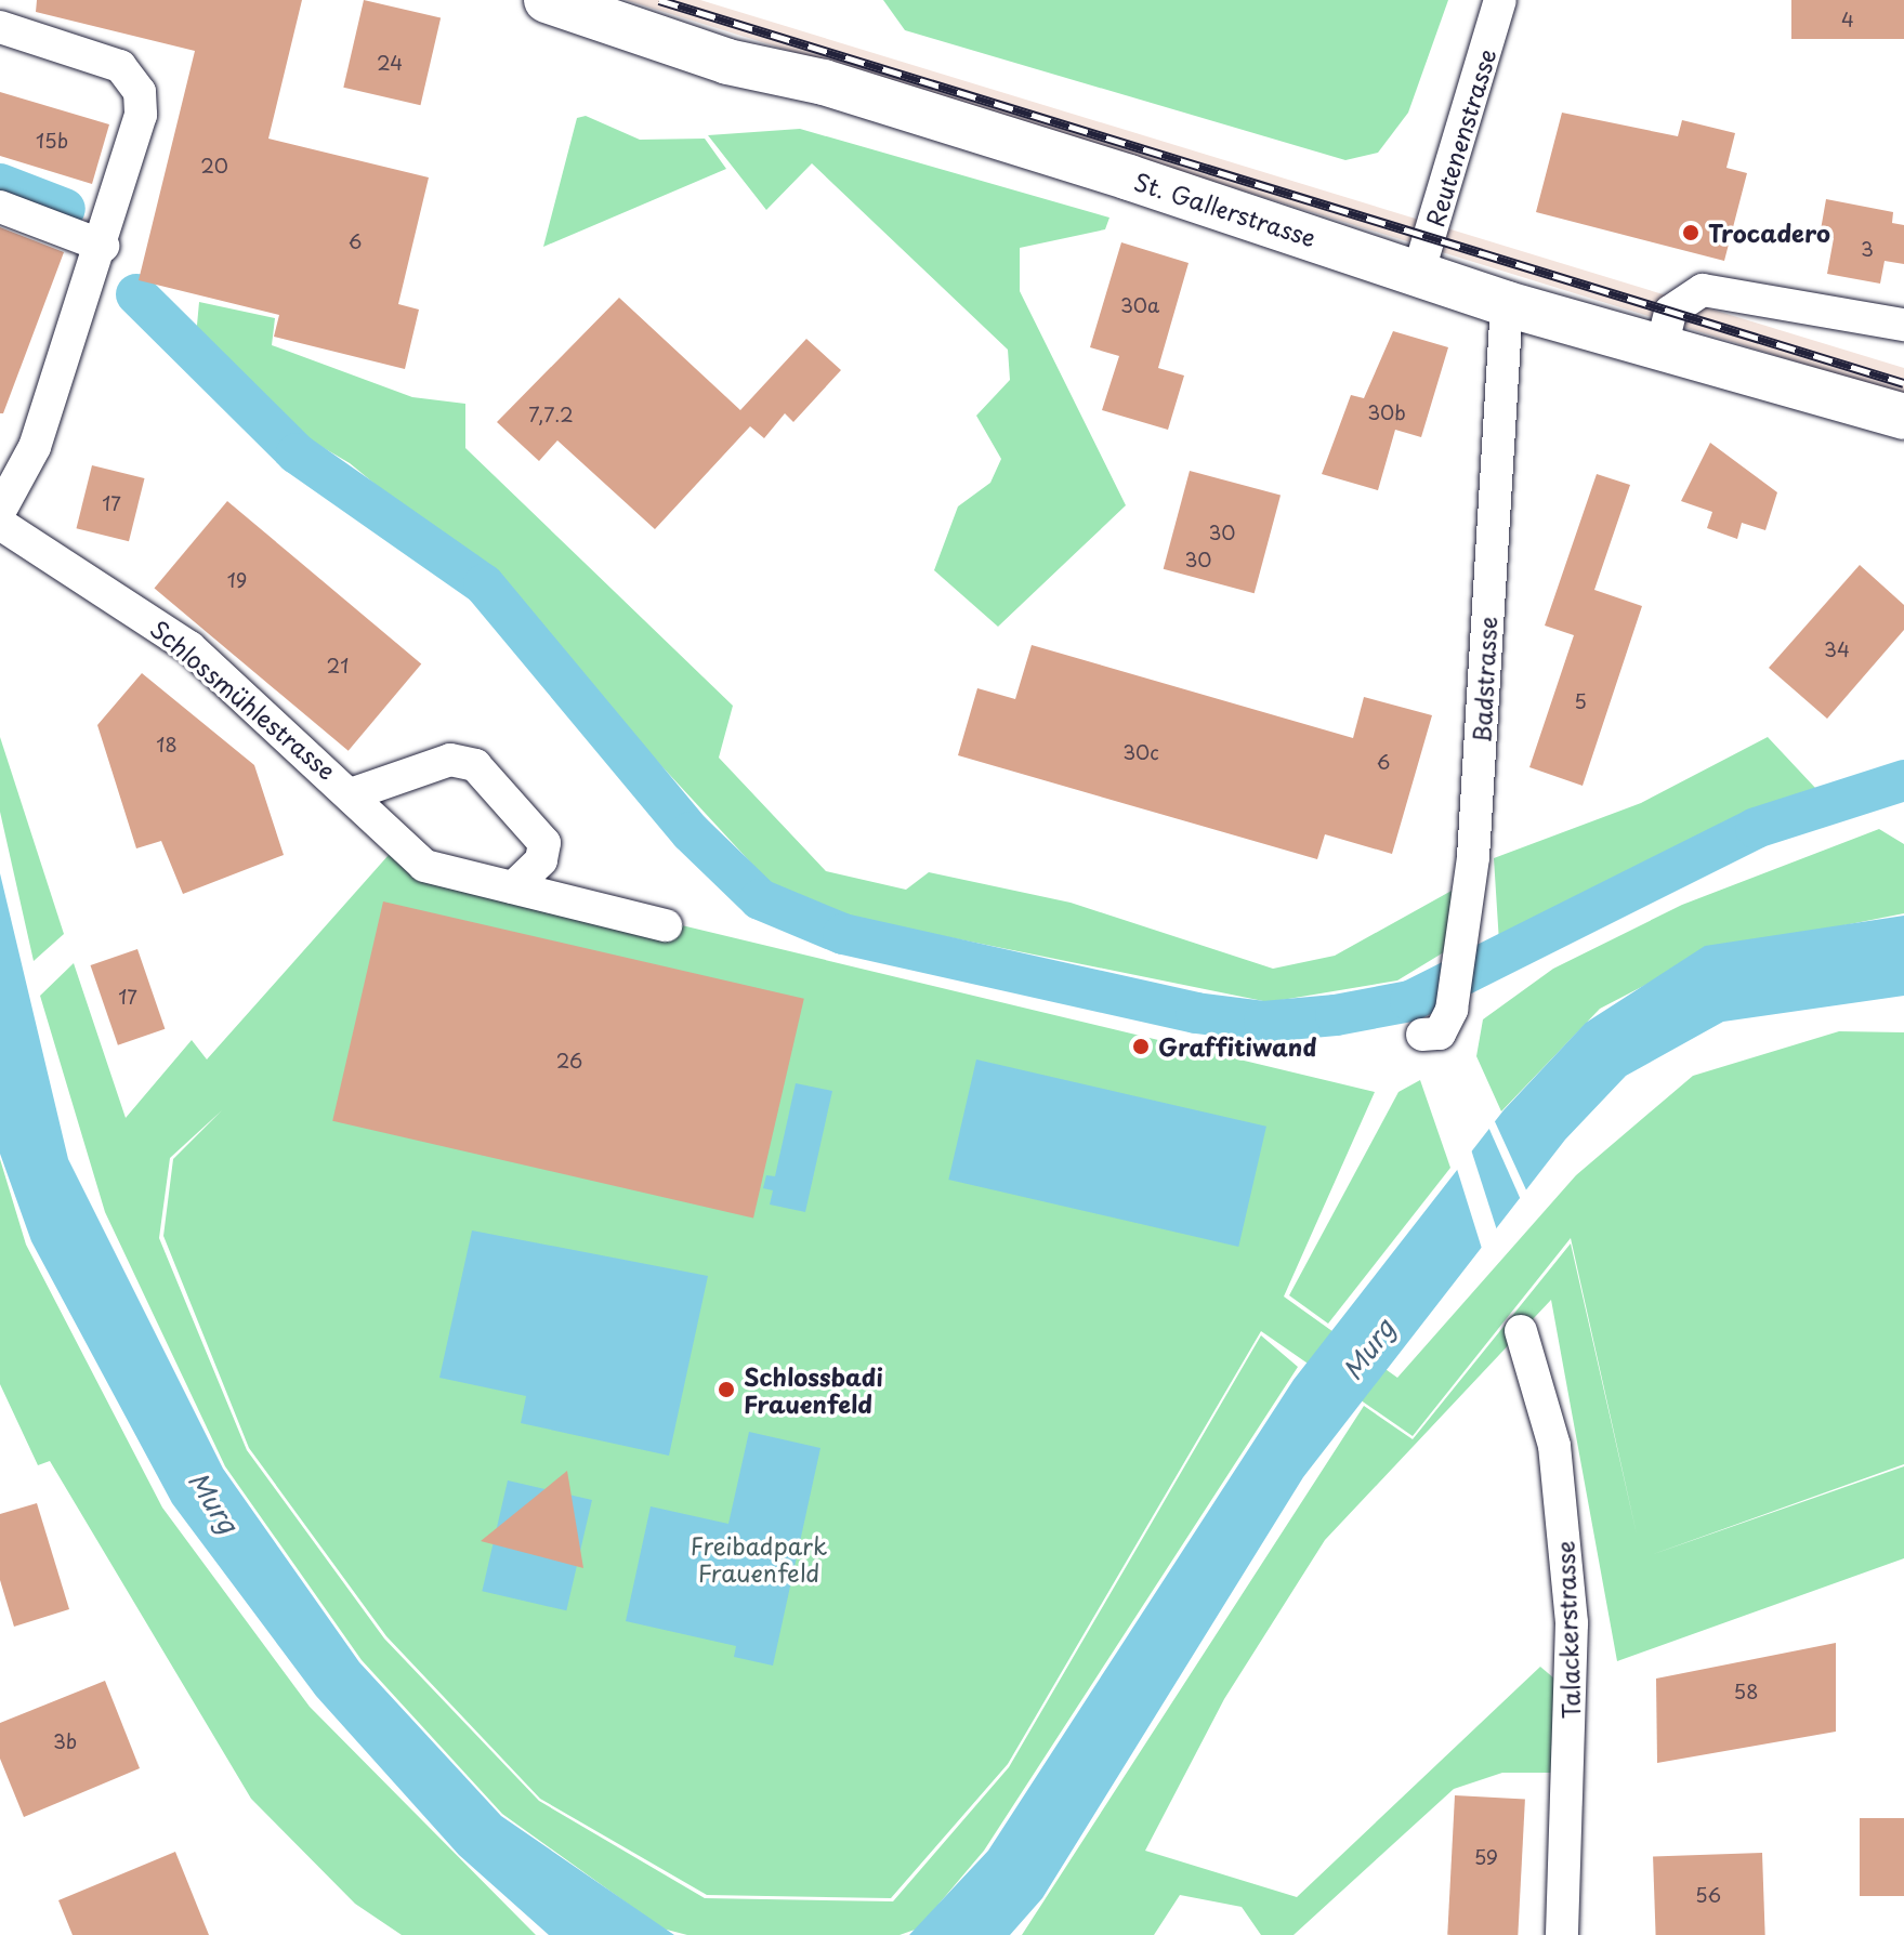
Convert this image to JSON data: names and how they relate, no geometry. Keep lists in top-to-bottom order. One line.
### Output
{"streets":{"main road":["St. Gallerstrasse"],"street":["Reutenenstrasse","Badstrasse","Schlossmühlestrasse","Talackerstrasse"]},"crossings":[["Reutenenstrasse","St. Gallerstrasse"],["St. Gallerstrasse","Badstrasse"]],"water":["Murg"],"parks":["Freibadpark Frauenfeld"],"places":["Trocadero","Graffitiwand","Schlossbadi Frauenfeld"],"house_numbers":["4","24","15b","20","6","3","30a","30b","7,7.2","17","30","30","19","34","21","5","18","30c","6","17","26","58","3b","59","56"]}
